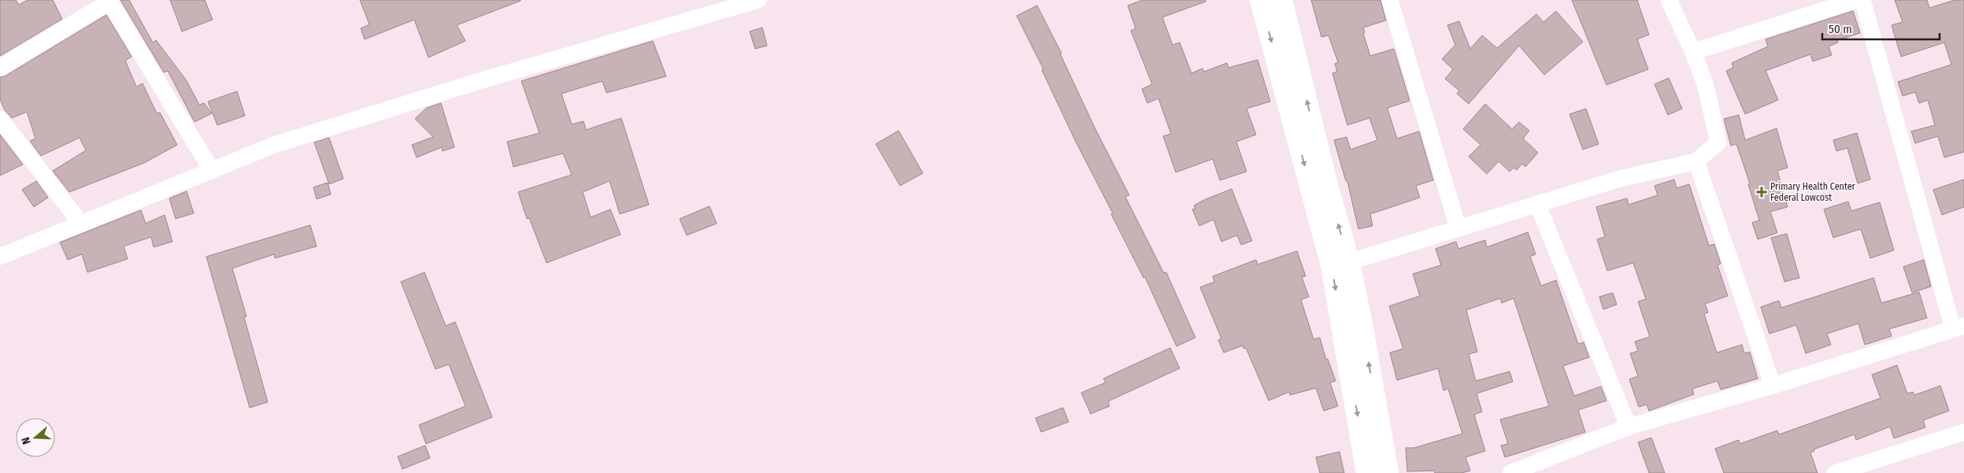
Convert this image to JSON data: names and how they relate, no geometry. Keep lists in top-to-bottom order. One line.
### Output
{"places":{"health":["Primary Health Center Federal Lowcost"]},"scale_bar":"50 m","north":"left"}
